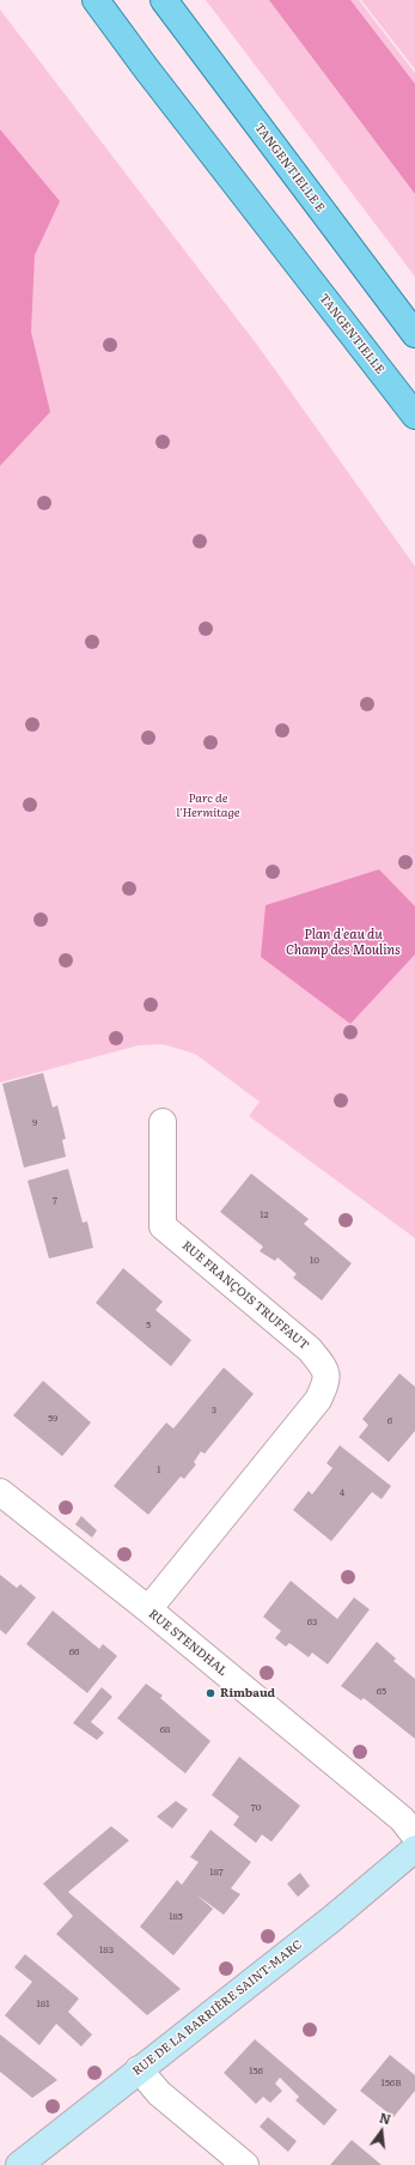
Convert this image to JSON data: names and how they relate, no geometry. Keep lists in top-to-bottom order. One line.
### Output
{"streets":{"main road":["TANGENTIELLE E","TANGENTIELLE","RUE DE LA BARRIÈRE SAINT-MARC"],"street":["RUE FRANÇOIS TRUFFAUT","RUE STENDHAL"]},"crossings":[["RUE FRANÇOIS TRUFFAUT","RUE STENDHAL"]],"water":["Plan d'eau du Champ des Moulins"],"parks":["Parc de l'Hermitage"],"places":["Rimbaud"],"house_numbers":["9","7","12","10","5","3","59","6","1","4","63","66","65","68","70","187","185","183","181","156","156B"],"north":"top"}
